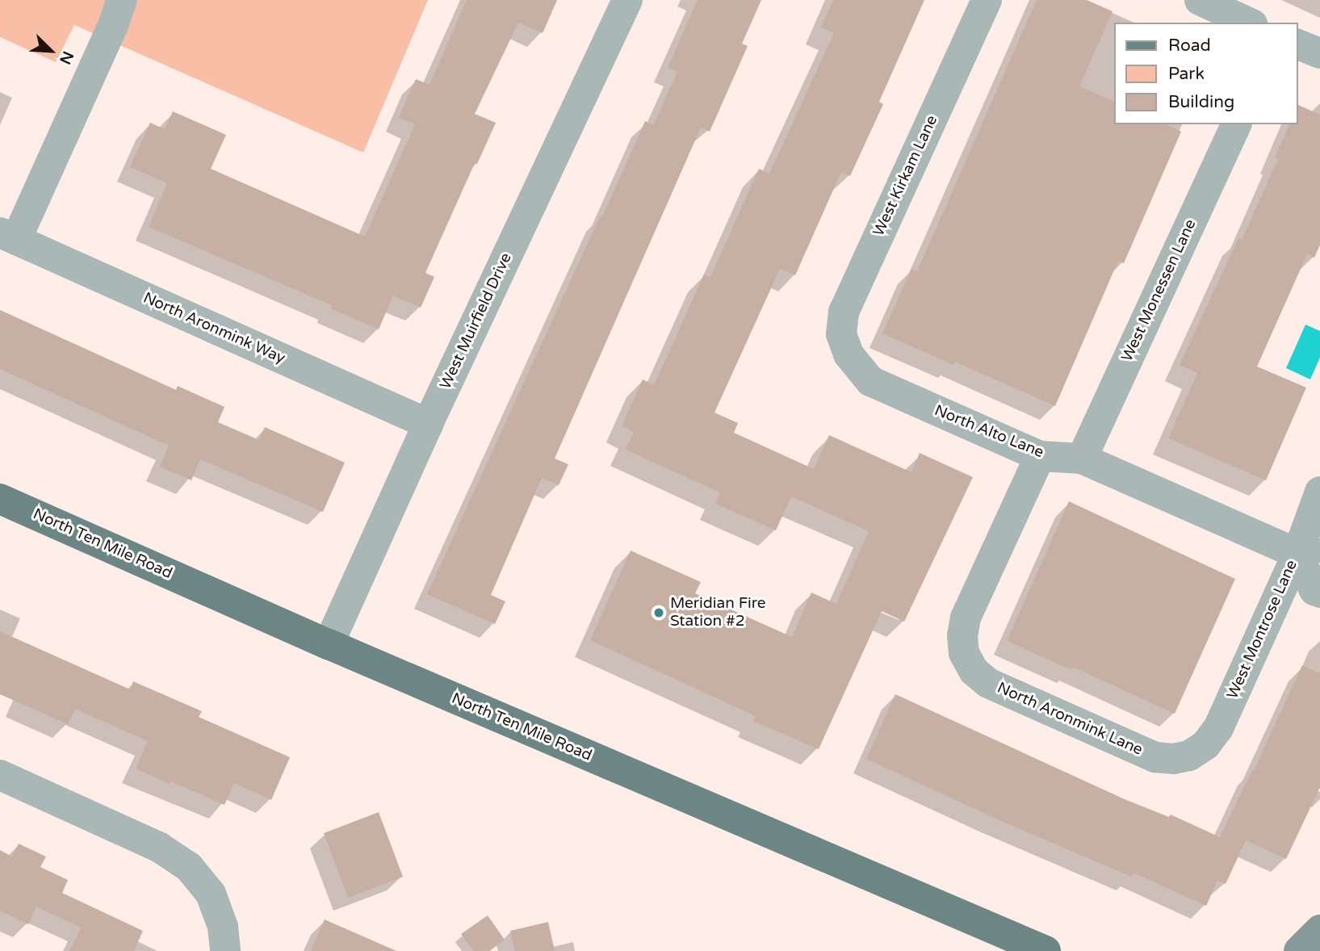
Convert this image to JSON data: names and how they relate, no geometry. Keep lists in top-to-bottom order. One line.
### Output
{"streets":{"main road":["North Ten Mile Road"],"street":["West Kirkam Lane","West Monessen Lane","West Muirfield Drive","North Aronmink Way","North Alto Lane","West Montrose Lane","North Aronmink Lane"]},"crossings":[["West Kirkam Lane","North Alto Lane"],["West Monessen Lane","North Alto Lane"],["West Muirfield Drive","North Aronmink Way"],["West Muirfield Drive","North Ten Mile Road"],["North Alto Lane","West Montrose Lane"],["North Alto Lane","North Aronmink Lane"],["West Montrose Lane","North Aronmink Lane"]],"places":["Meridian Fire Station #2"],"legend":["Road","Park","Building"],"north":"bottom right"}
